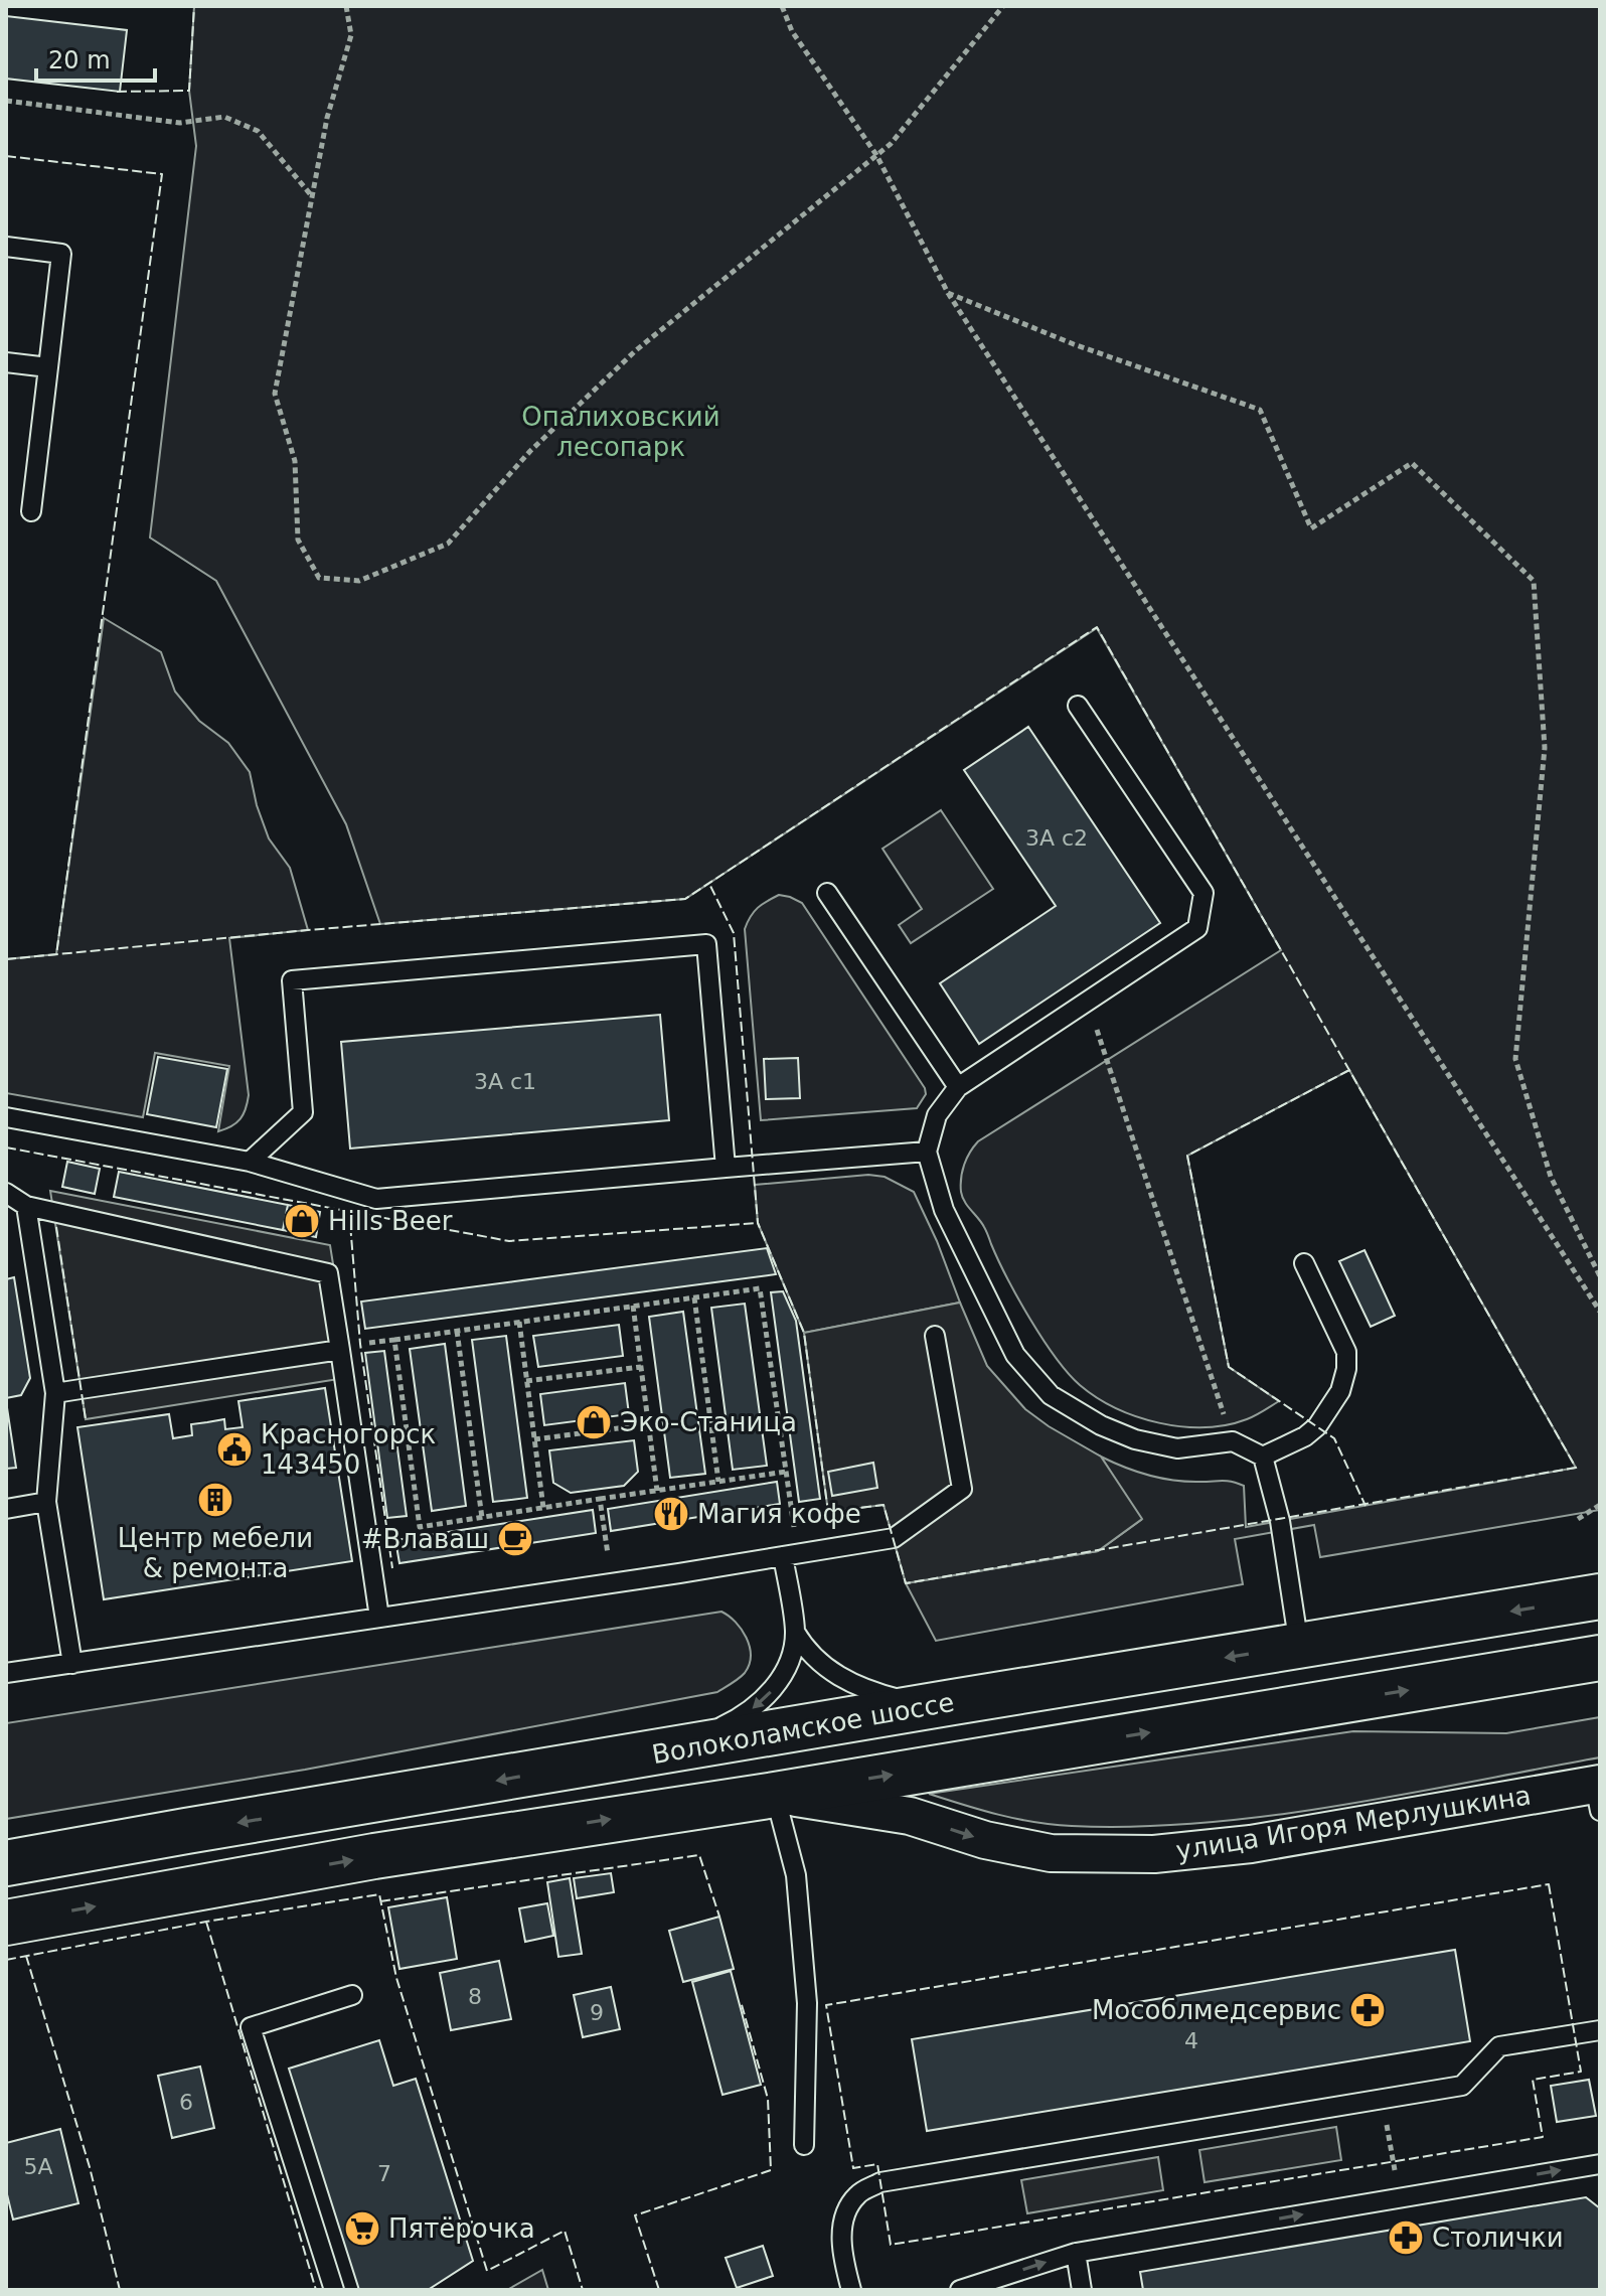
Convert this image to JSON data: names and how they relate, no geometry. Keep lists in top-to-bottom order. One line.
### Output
{"streets":{"main road":["Волоколамское шоссе"],"street":["улица Игоря Мерлушкина"]},"one_way":["улица Игоря Мерлушкина"],"parks":["Опалиховский лесопарк"],"places":{"shop":["Hills Beer","Эко-Станица"],"public building":["Красногорск 143450"],"building":["Центр мебели & ремонта"],"restaurant":["Магия кофе"],"cafe":["#Влаваш"],"pharmacy":["Мособлмедсервис","Столички"],"supermarket":["Пятёрочка"]},"house_numbers":["3А с2","3А с1","8","9","4","6","5А","7"],"scale_bar":"20 m"}
